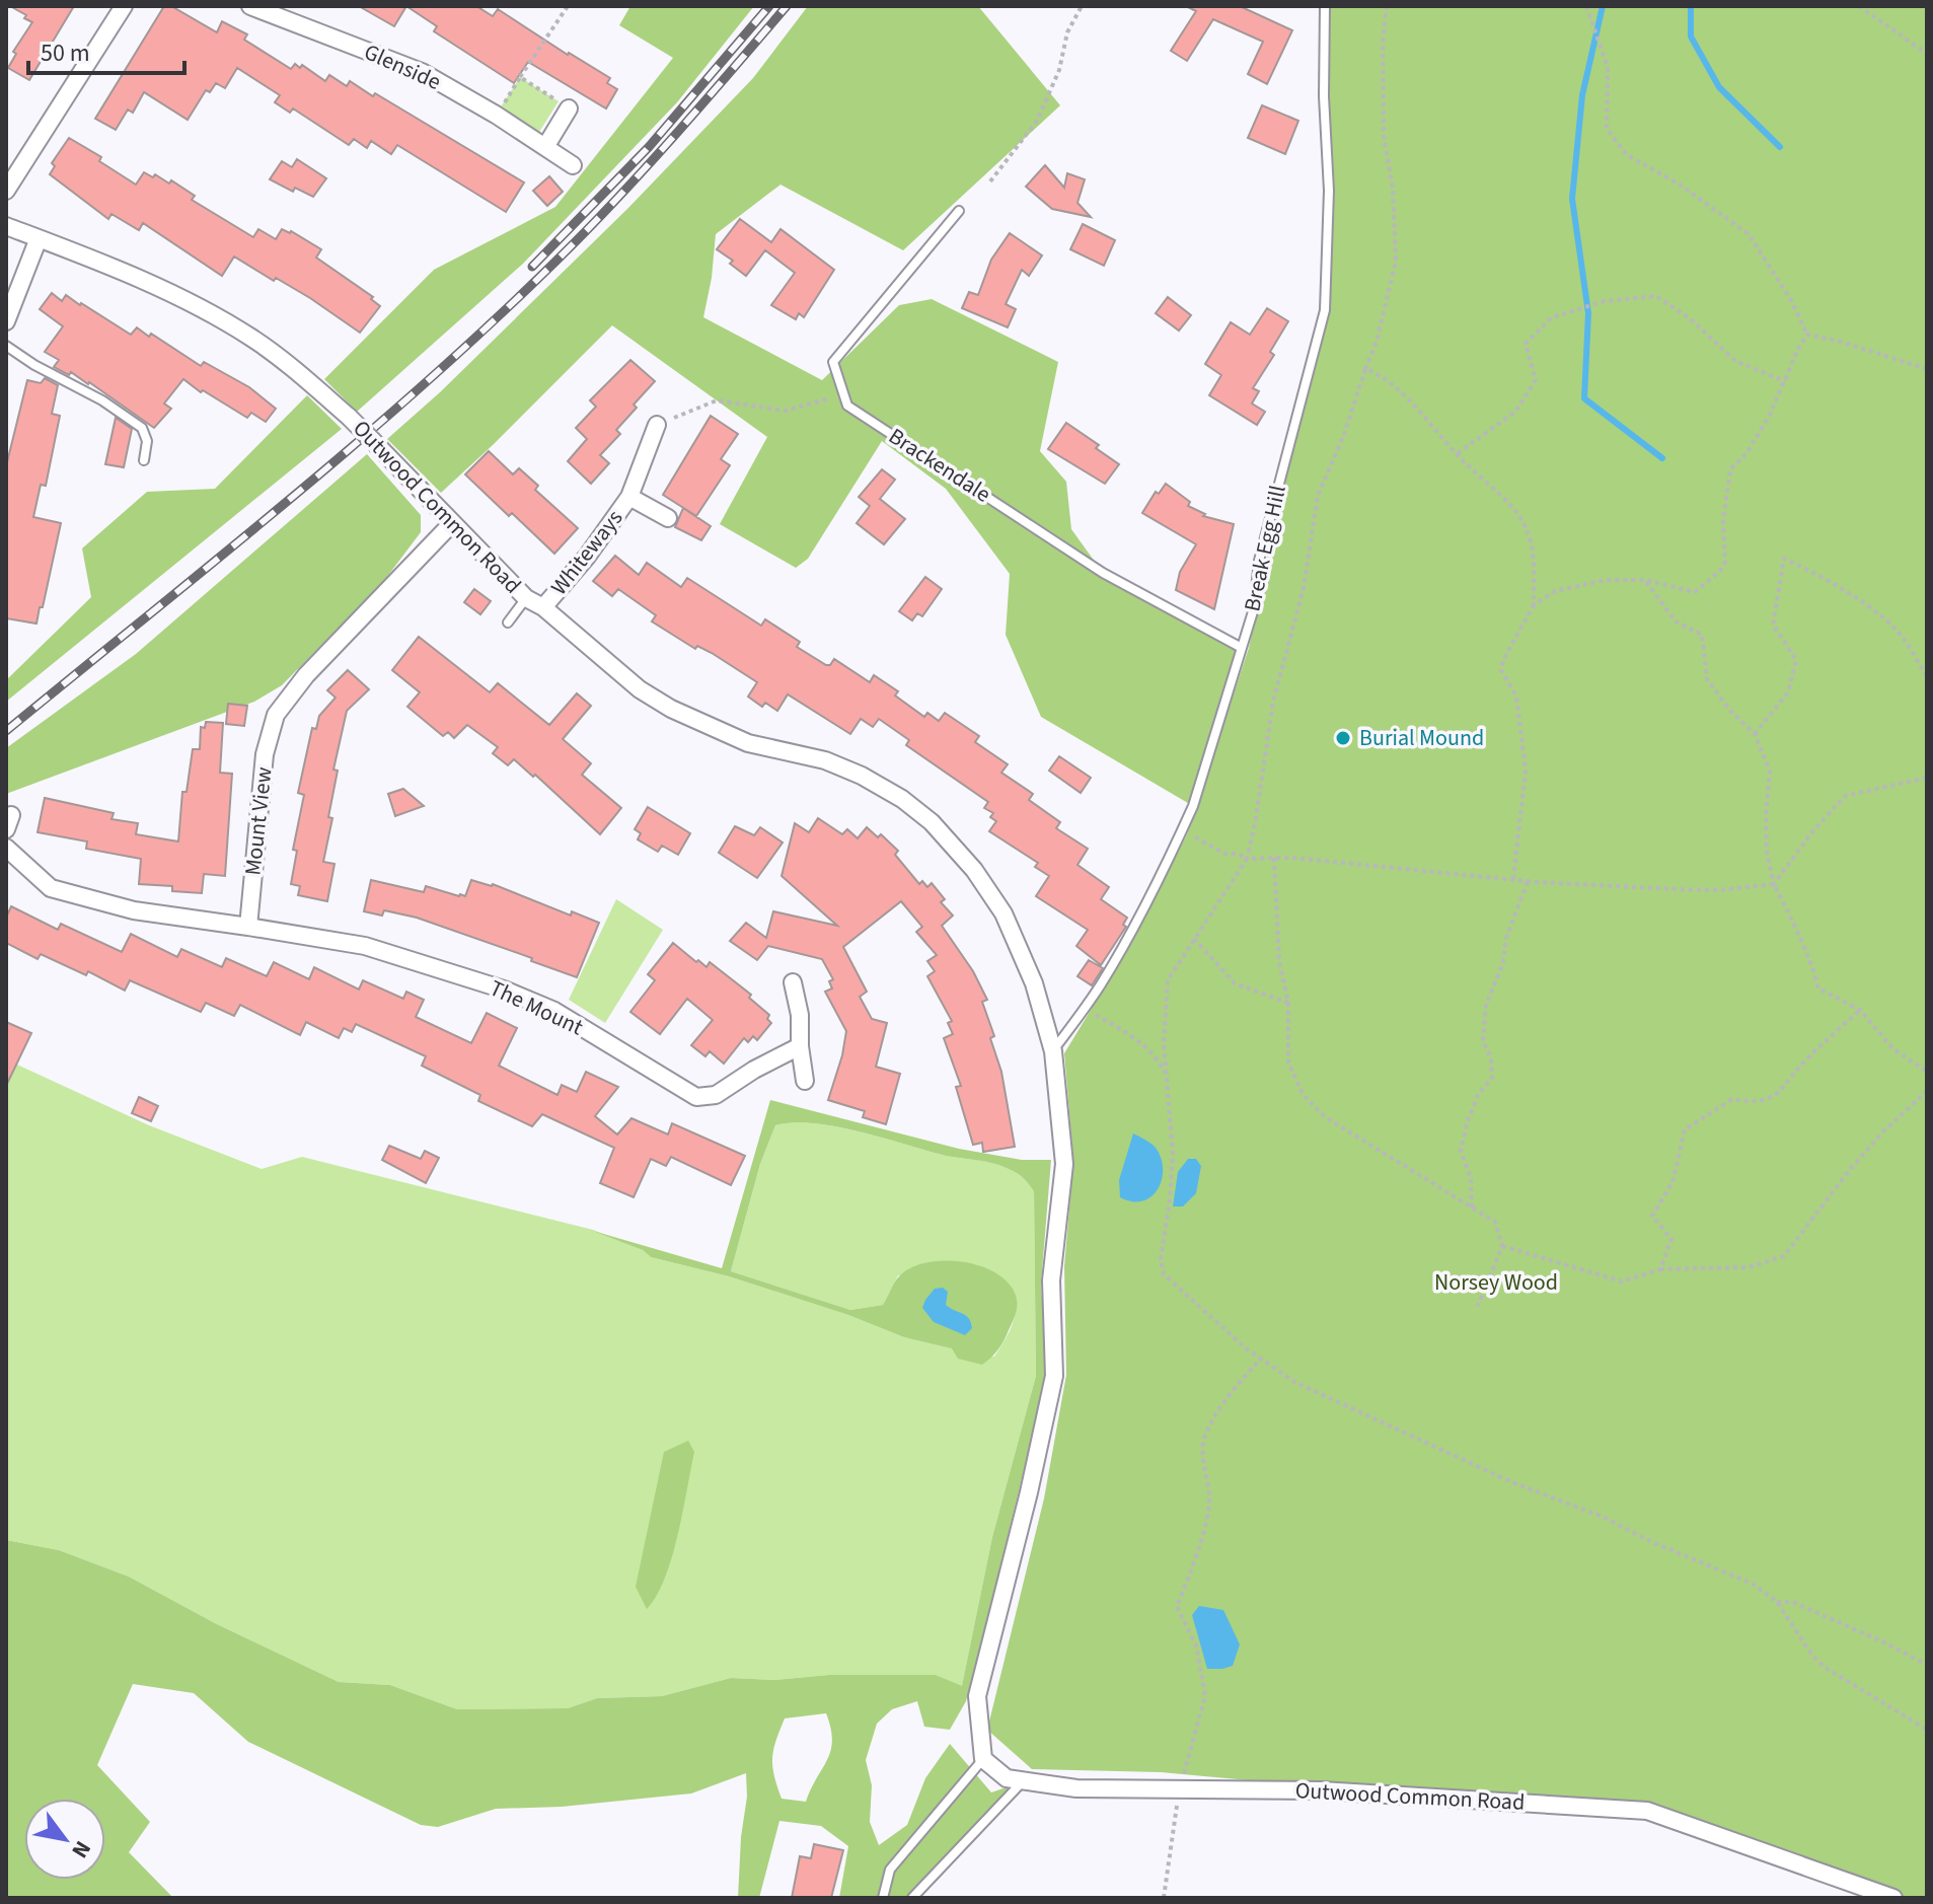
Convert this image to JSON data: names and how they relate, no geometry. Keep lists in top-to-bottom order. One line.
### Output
{"streets":{"street":["Glenside","Outwood Common Road","Whiteways","Mount View","The Mount"],"lane":["Brackendale","Break Egg Hill"]},"crossings":[["Brackendale","Break Egg Hill"],["Outwood Common Road","Break Egg Hill"],["Outwood Common Road","Whiteways"],["Outwood Common Road","Mount View"],["Mount View","The Mount"]],"parks":["Norsey Wood"],"places":["Burial Mound"],"scale_bar":"50 m","north":"bottom right"}
